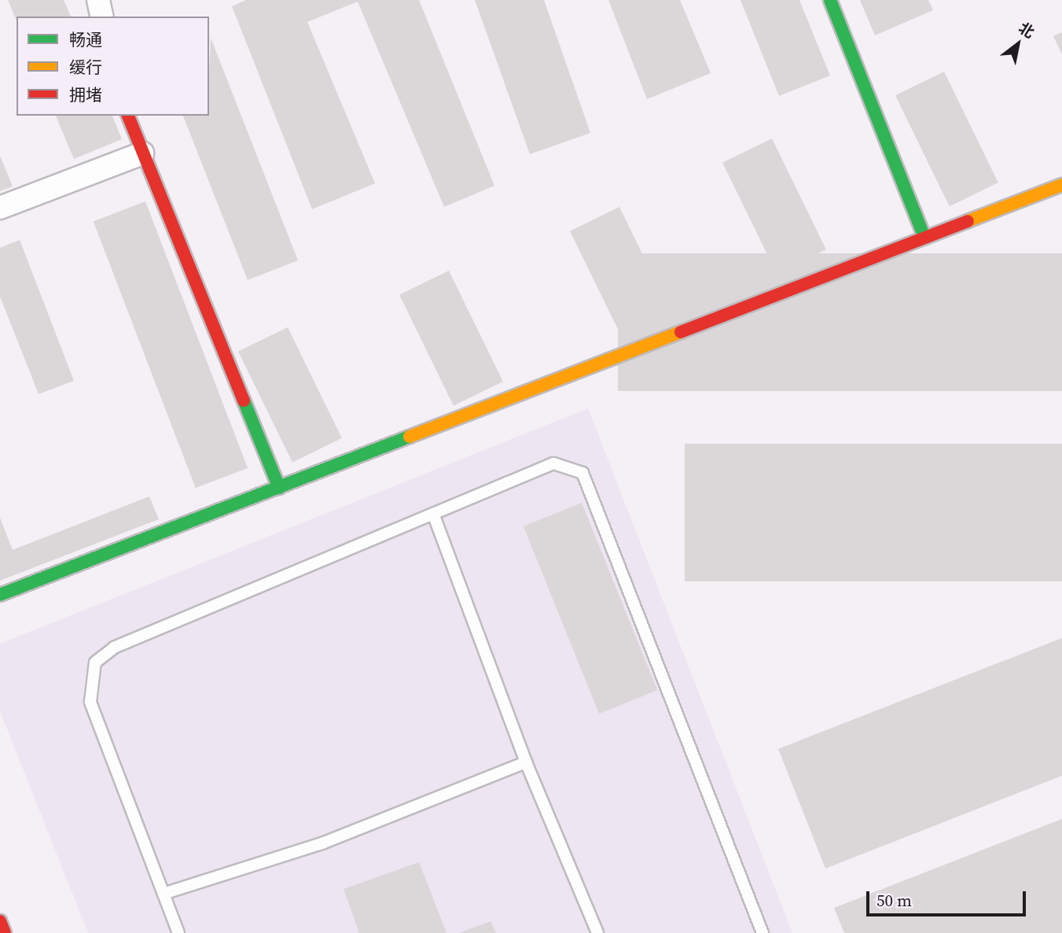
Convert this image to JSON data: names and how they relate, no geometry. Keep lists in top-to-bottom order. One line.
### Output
{"legend":["畅通","缓行","拥堵"],"scale_bar":"50 m","north":"top right"}
